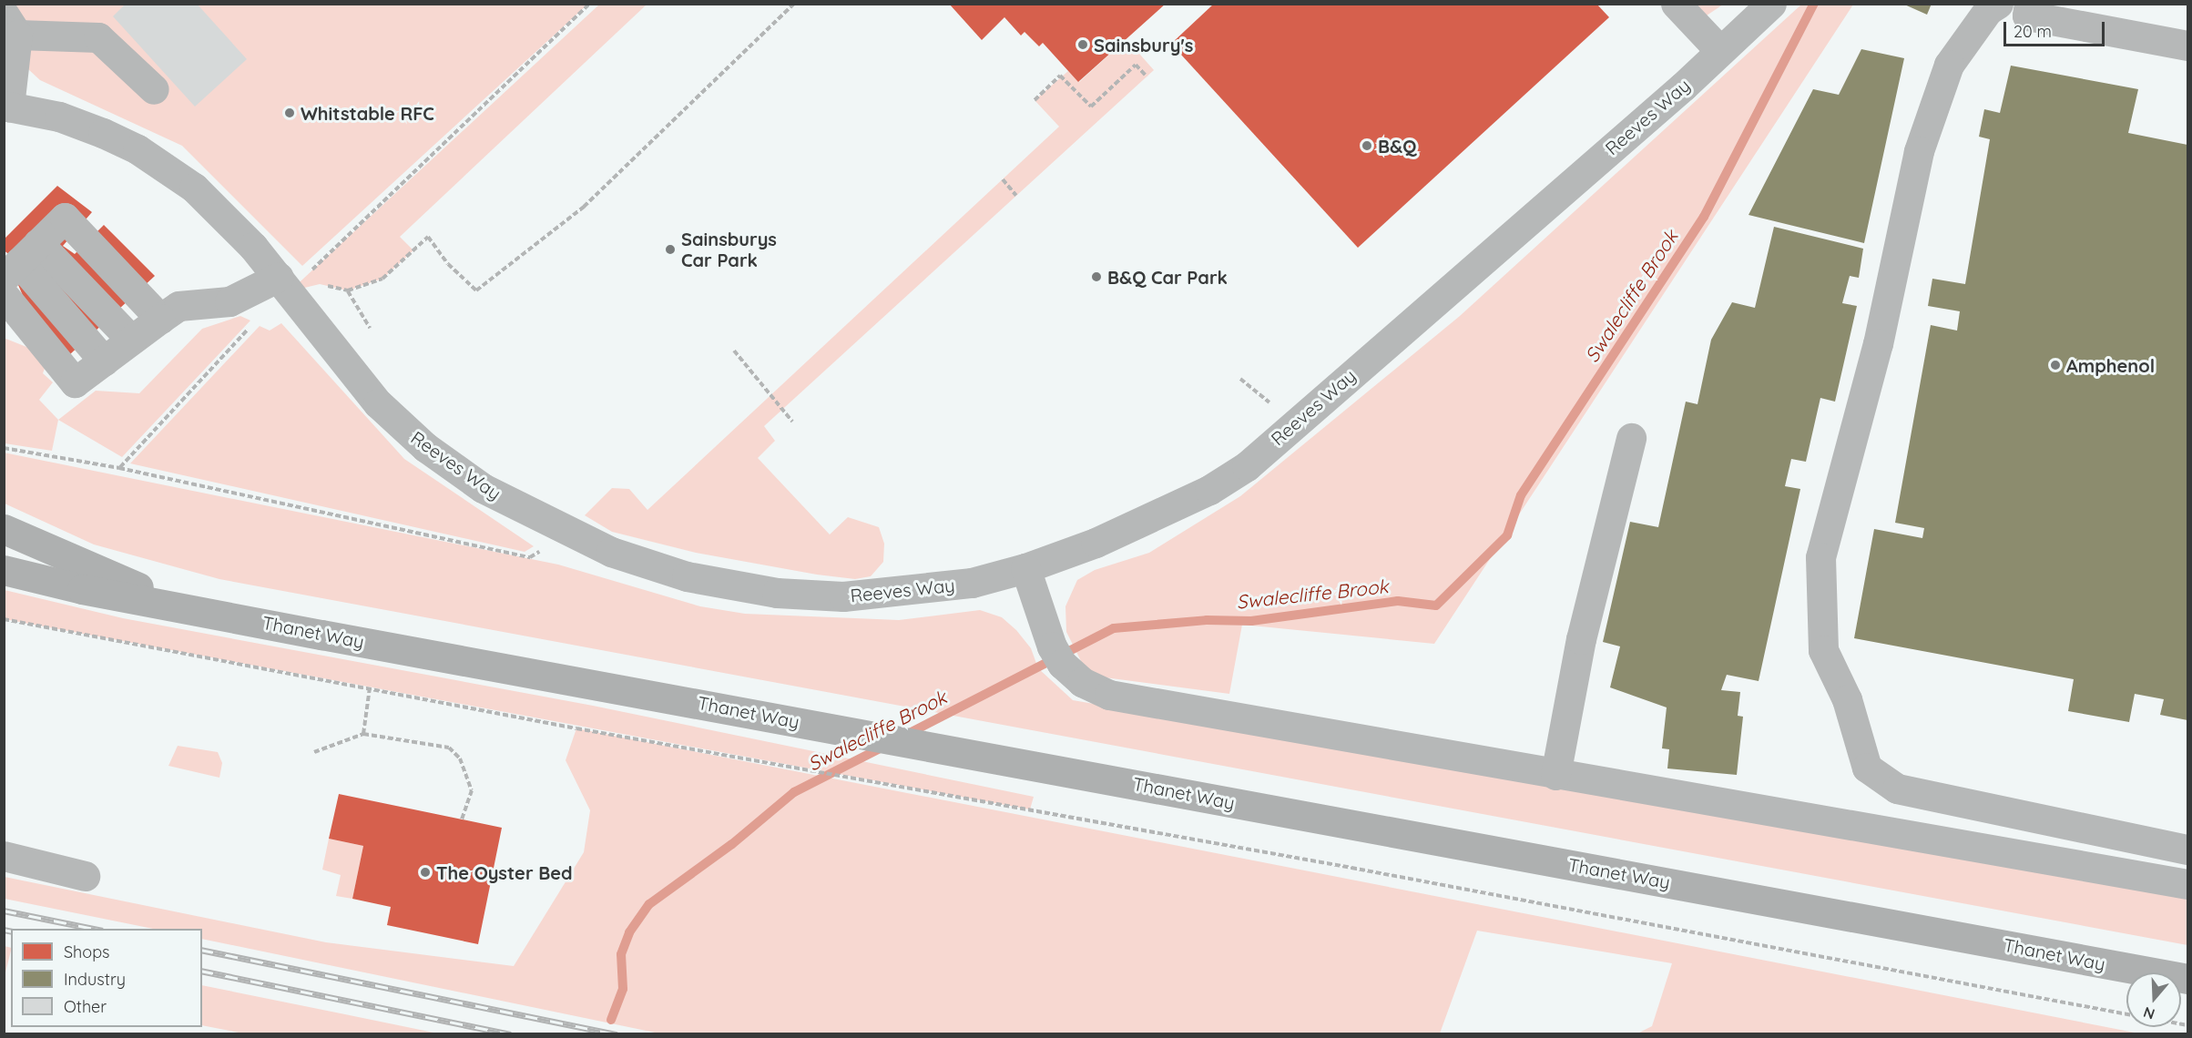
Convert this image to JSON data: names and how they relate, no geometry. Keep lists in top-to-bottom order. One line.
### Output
{"streets":{"main road":["Thanet Way"],"street":["Reeves Way"]},"water":["Swalecliffe Brook"],"places":["Sainsbury's","Whitstable RFC","B&Q","Sainsburys Car Park","B&Q Car Park","Amphenol","The Oyster Bed"],"legend":["Shops","Industry","Other"],"scale_bar":"20 m","north":"bottom"}
